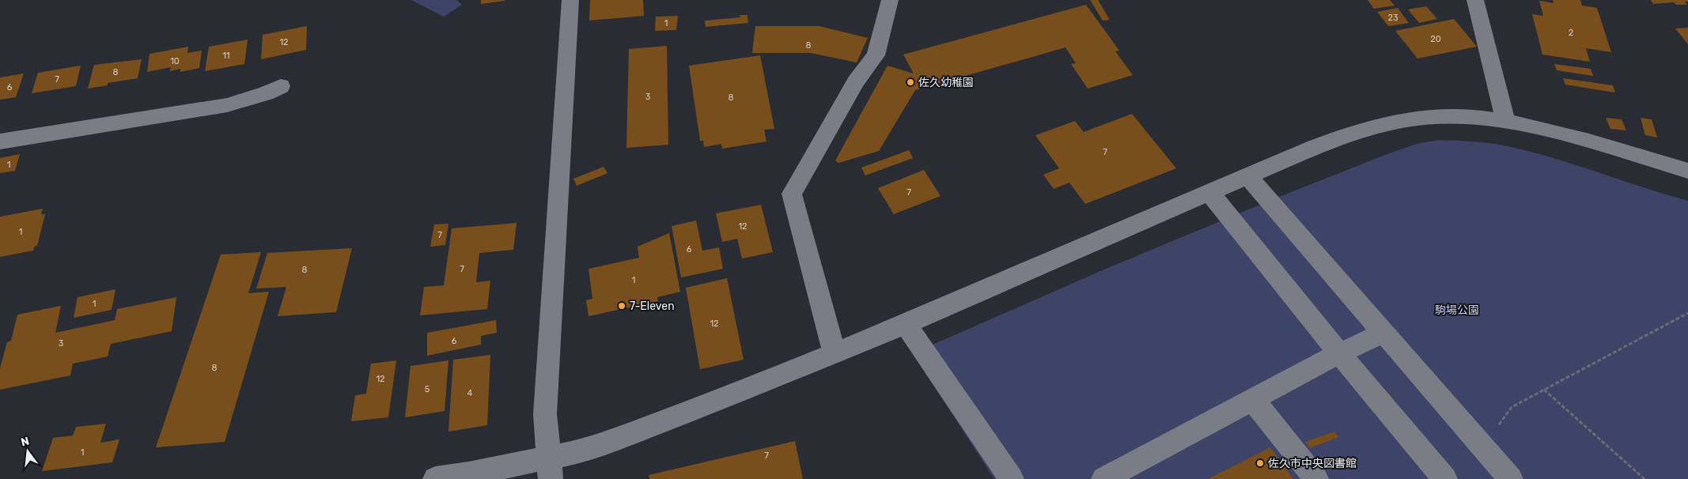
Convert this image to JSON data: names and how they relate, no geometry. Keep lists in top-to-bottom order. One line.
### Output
{"parks":["駒場公園"],"places":["佐久幼稚園","7-Eleven","佐久市中央図書館"],"house_numbers":["23","1","2","20","12","8","11","10","8","7","6","3","8","7","1","7","12","1","7","6","7","8","1","1","12","6","3","8","12","5","4","1","7"],"north":"top"}
